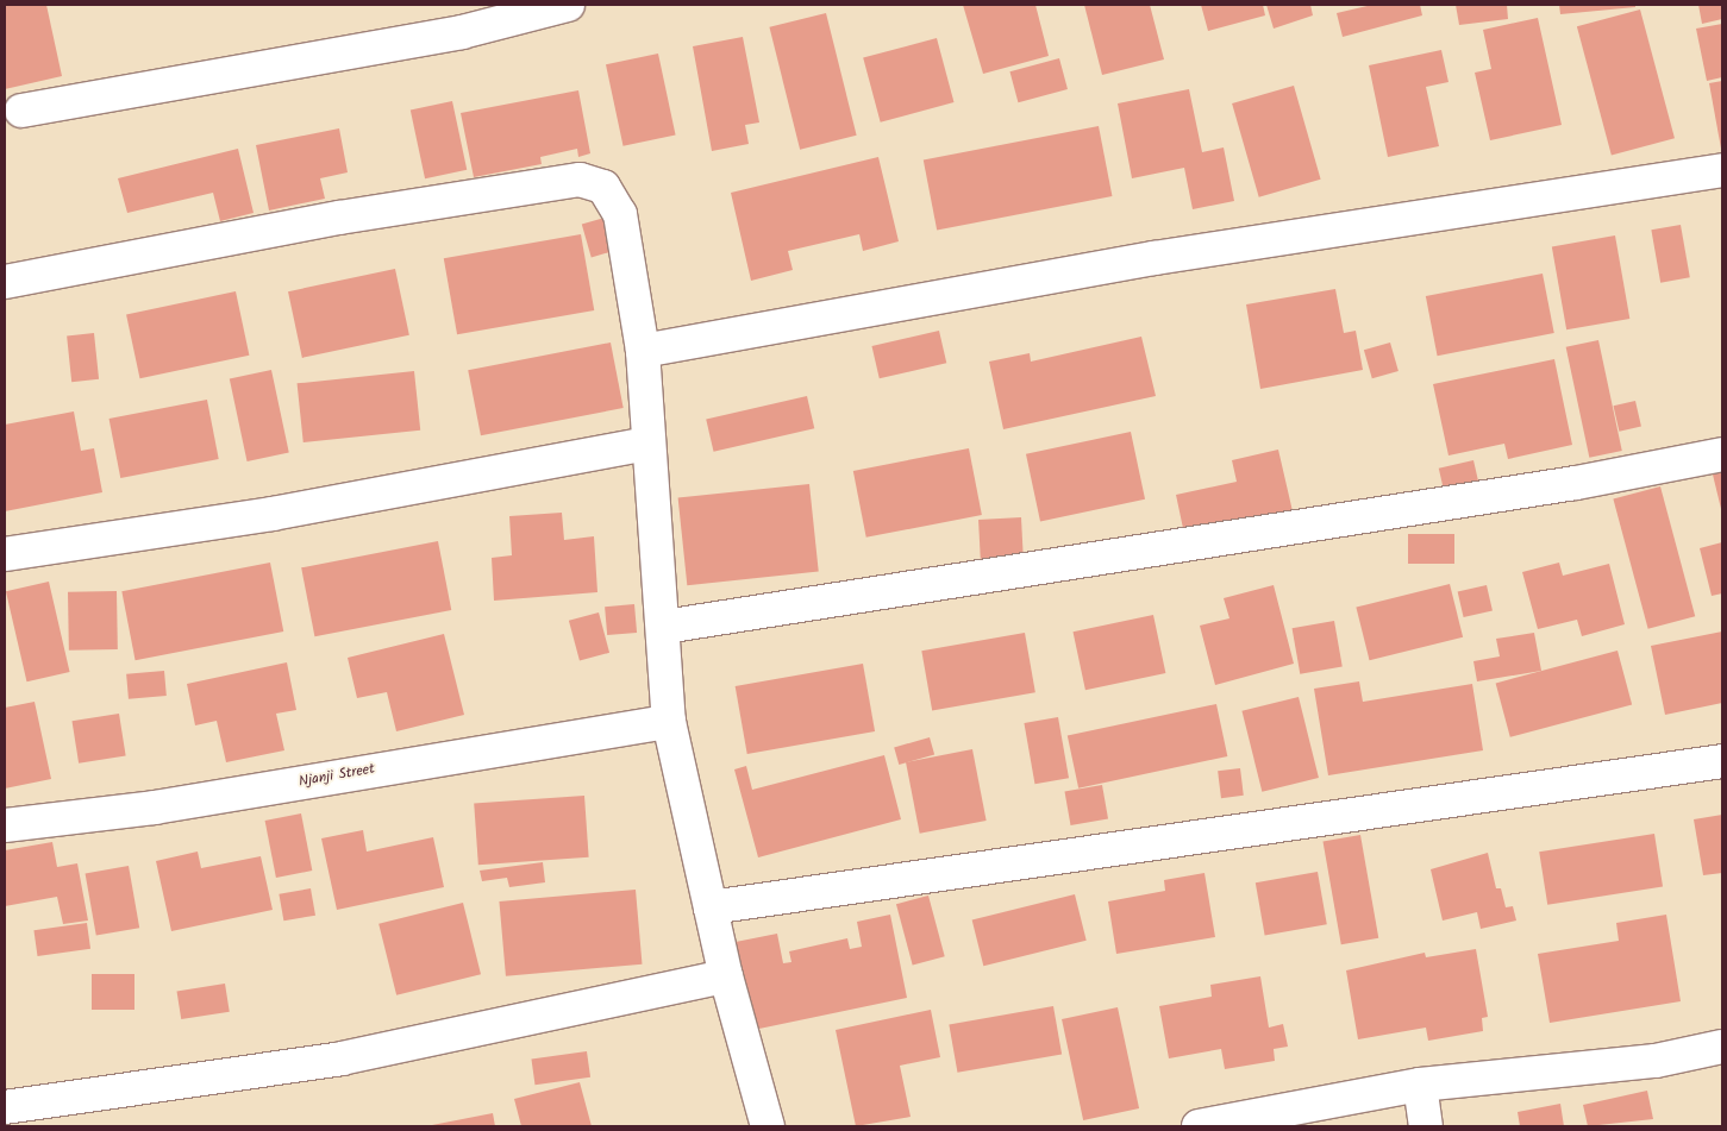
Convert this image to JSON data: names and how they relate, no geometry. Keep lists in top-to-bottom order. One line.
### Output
{"streets":{"street":["Njanji Street"]}}
